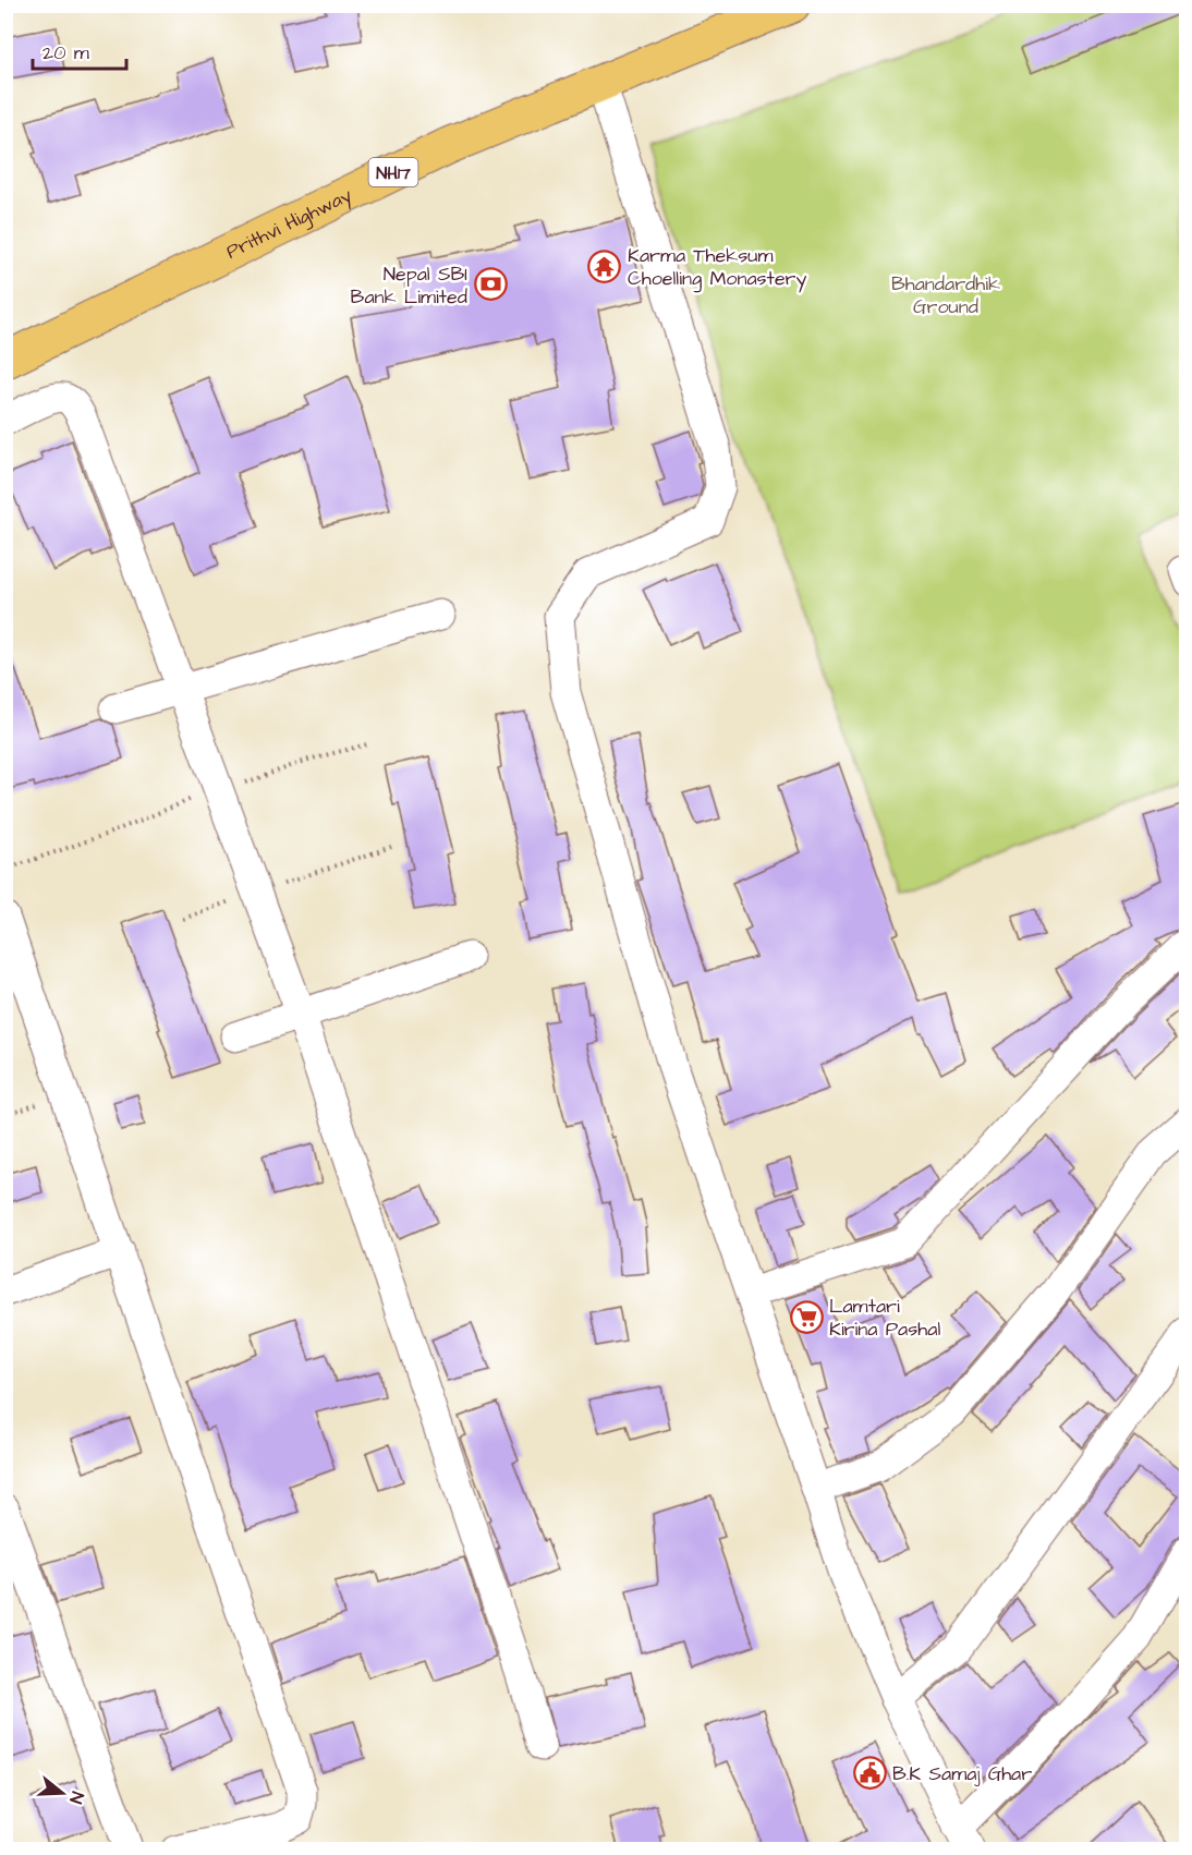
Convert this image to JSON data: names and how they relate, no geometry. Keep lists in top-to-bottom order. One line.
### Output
{"streets":{"highway":["NH17","Prithvi Highway"]},"parks":["Bhandardhik Ground"],"places":{"temple":["Karma Theksum Choelling Monastery"],"bank":["Nepal SBI Bank Limited"],"supermarket":["Lamtari Kirina Pashal"],"public building":["B.K Samaj Ghar"]},"scale_bar":"20 m","north":"right"}
